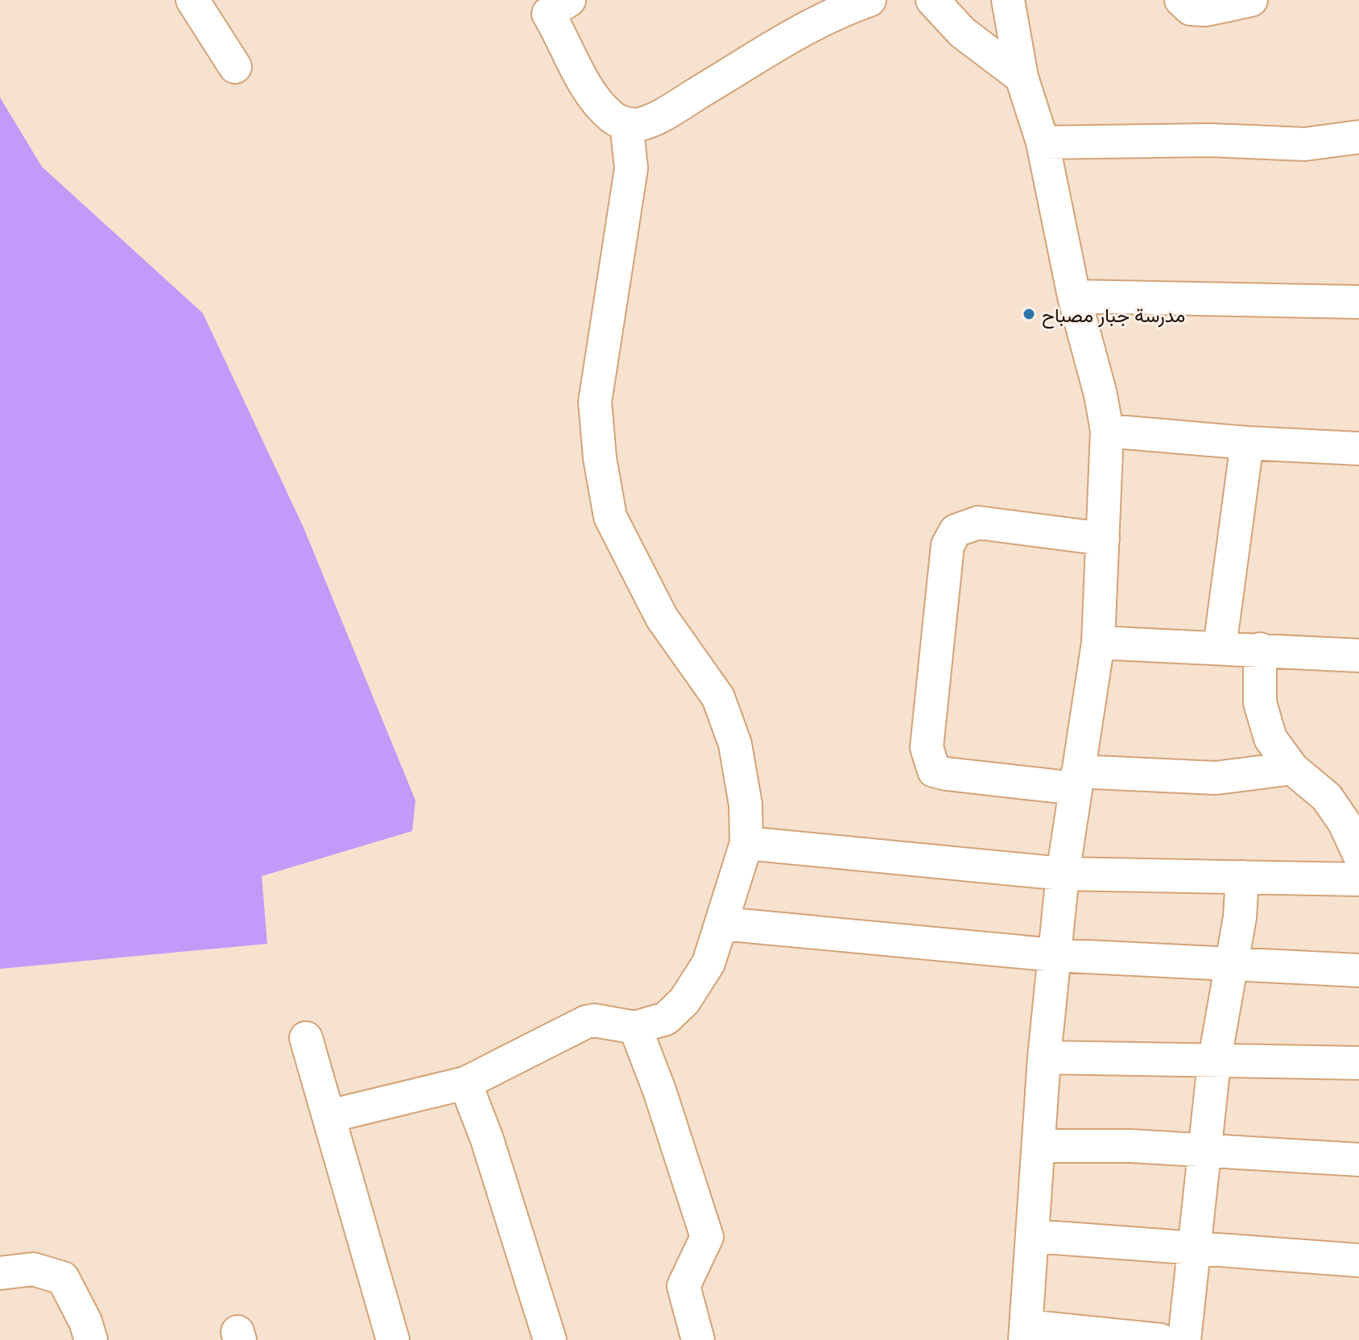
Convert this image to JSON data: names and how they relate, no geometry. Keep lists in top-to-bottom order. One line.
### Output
{"places":["مدرسة جبار مصباح"]}
